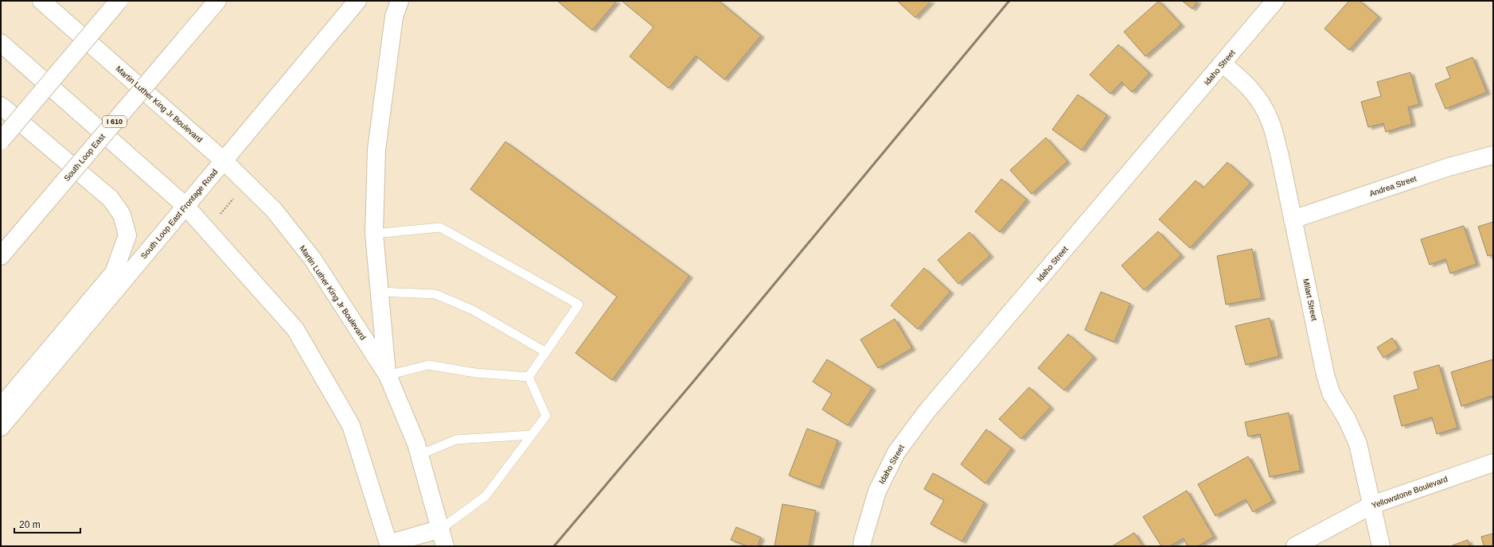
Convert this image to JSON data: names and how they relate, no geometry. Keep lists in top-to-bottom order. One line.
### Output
{"streets":{"main road":["Idaho Street","Martin Luther King Jr Boulevard","I 610","South Loop East","Andrea Street","South Loop East Frontage Road","Milart Street","Yellowstone Boulevard"]},"crossings":[["Idaho Street","Milart Street"],["Martin Luther King Jr Boulevard","South Loop East Frontage Road"],["Andrea Street","Milart Street"],["Milart Street","Yellowstone Boulevard"]],"scale_bar":"20 m"}
